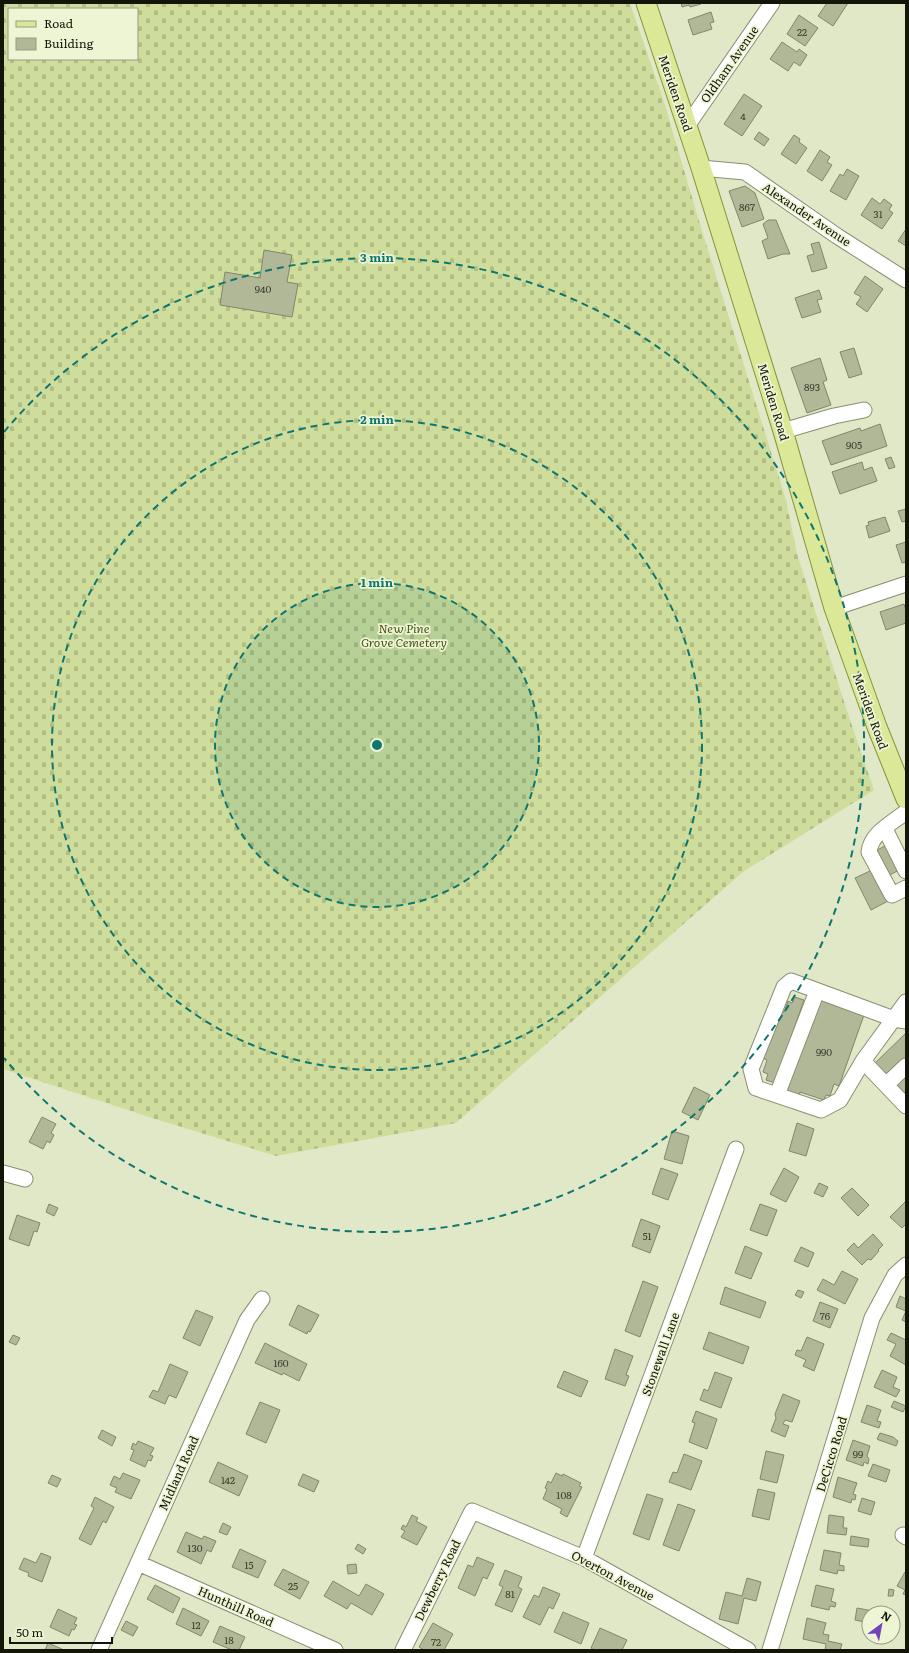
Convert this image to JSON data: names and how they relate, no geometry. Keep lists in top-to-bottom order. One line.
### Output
{"streets":{"main road":["Meriden Road"],"street":["Oldham Avenue","Alexander Avenue","Stonewall Lane","DeCicco Road","Midland Road","Overton Avenue","Dewberry Road","Hunthill Road"]},"crossings":[["Oldham Avenue","Meriden Road"],["Meriden Road","Alexander Avenue"],["Stonewall Lane","Overton Avenue"],["Midland Road","Hunthill Road"],["Overton Avenue","Dewberry Road"]],"parks":["New Pine Grove Cemetery"],"house_numbers":["22","4","867","31","940","893","905","990","51","76","160","99","142","108","130","15","25","81","12","18","72"],"legend":["Road","Building"],"scale_bar":"50 m","north":"top right","rings":["3 min","2 min","1 min"]}
